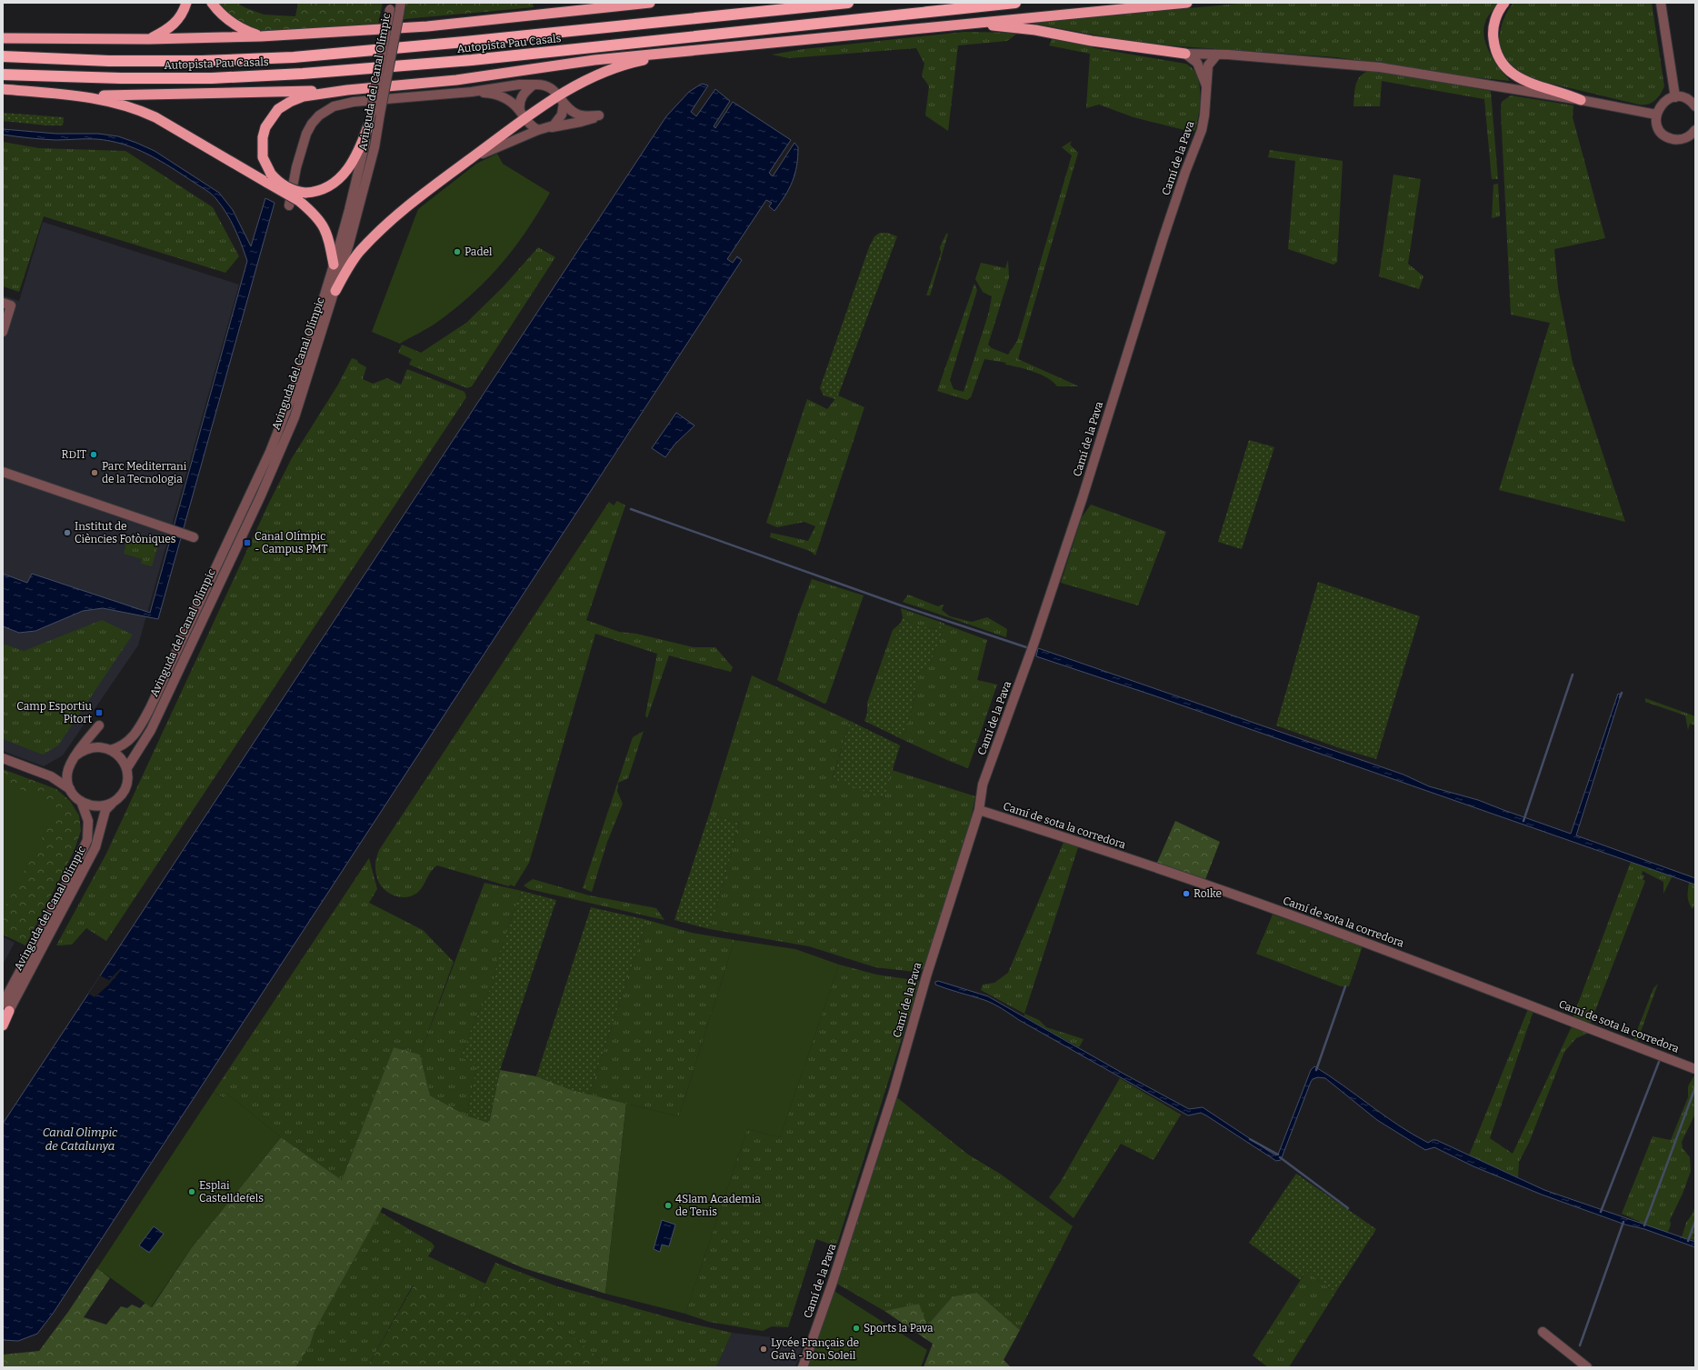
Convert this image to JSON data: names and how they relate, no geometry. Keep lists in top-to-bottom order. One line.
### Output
{"streets":{"highway":["Autopista Pau Casals"],"street":["Avinguda del Canal Olímpic","Camí de la Pava","Camí de sota la corredora"]},"crossings":[["Camí de la Pava","Camí de sota la corredora"]],"water":["Canal Olimpic de Catalunya"],"places":{"other":["Padel","RDIT","Parc Mediterrani de la Tecnologia","Institut de Ciències Fotòniques","Rolke","Esplai Castelldefels","4Slam Academia de Tenis","Sports la Pava","Lycée Français de Gavà - Bon Soleil"],"transit":["Canal Olímpic - Campus PMT","Camp Esportiu Pitort"]}}
